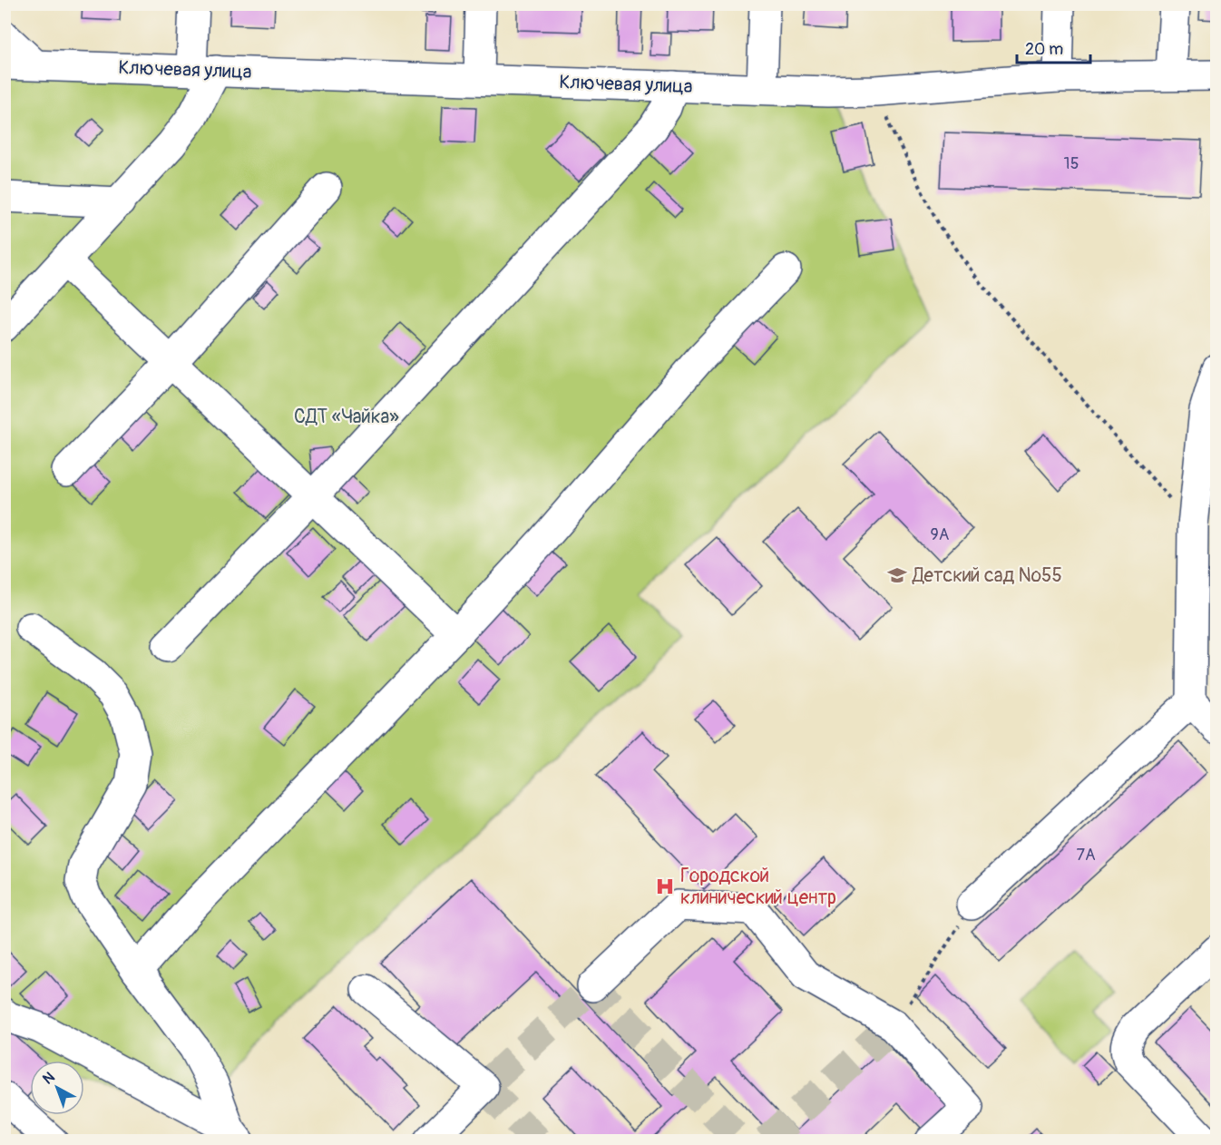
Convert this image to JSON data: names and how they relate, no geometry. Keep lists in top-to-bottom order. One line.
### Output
{"streets":{"street":["Ключевая улица"]},"parks":["СДТ «Чайка»"],"places":{"school or university":["Детский сад №55"],"hospital":["Городской клинический центр"]},"house_numbers":["15","9А","7А"],"scale_bar":"20 m","north":"top left"}
